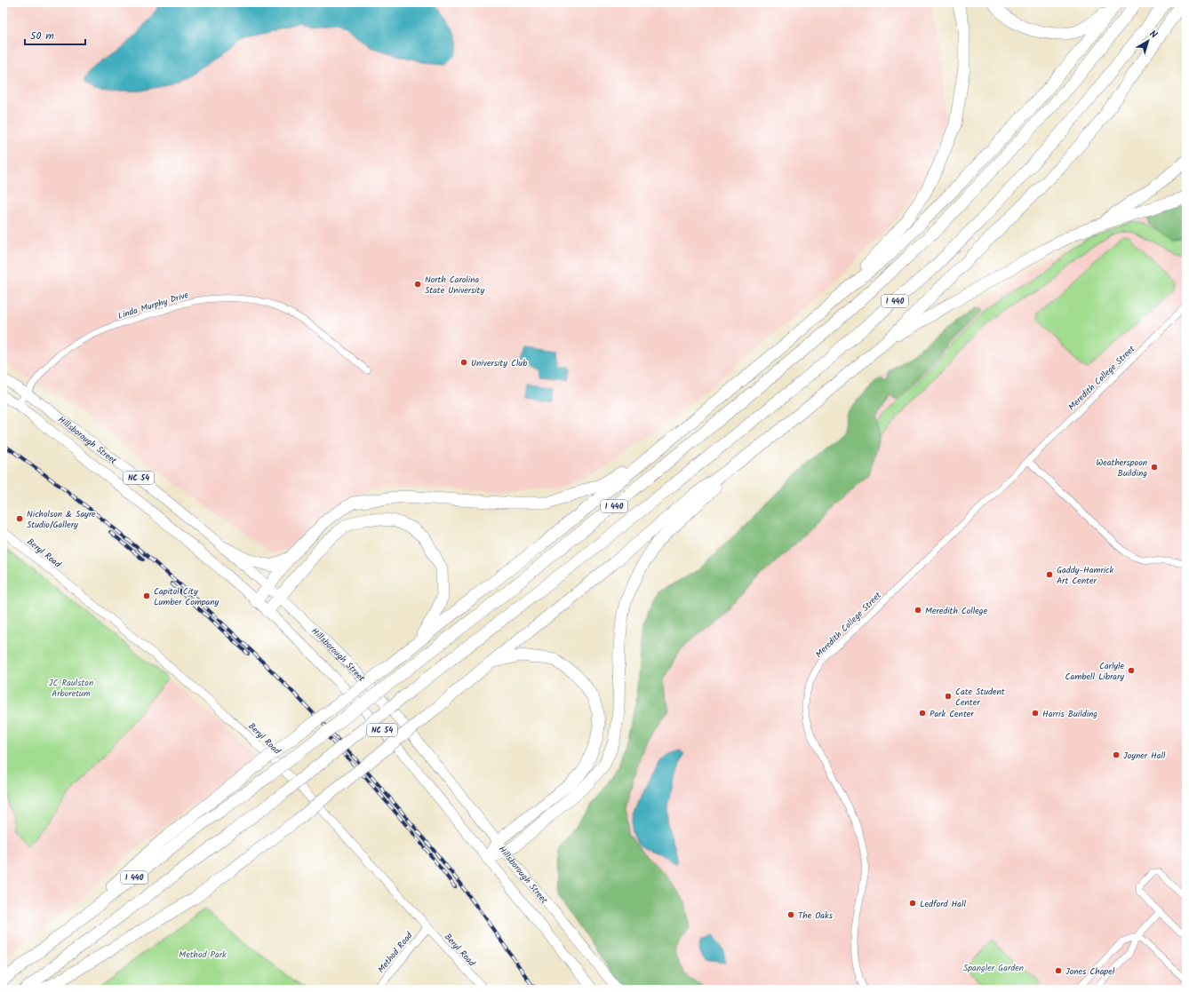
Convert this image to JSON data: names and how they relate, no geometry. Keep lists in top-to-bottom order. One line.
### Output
{"streets":{"highway":["I 440"],"main road":["Hillsborough Street","NC 54"],"street":["Linda Murphy Drive","Meredith College Street","Beryl Road","Method Road"]},"crossings":[["Linda Murphy Drive","Hillsborough Street"],["Beryl Road","Method Road"]],"parks":["JC Raulston Arboretum","Method Park","Spangler Garden"],"places":["North Carolina State University","University Club","Weatherspoon Building","Nicholson & Sayre Studio/Gallery","Gaddy-Hamrick Art Center","Capitol City Lumber Company","Meredith College","Carlyle Cambell Library","Cate Student Center","Park Center","Harris Building","Joyner Hall","Ledford Hall","The Oaks","Jones Chapel"],"scale_bar":"50 m","north":"top right"}
